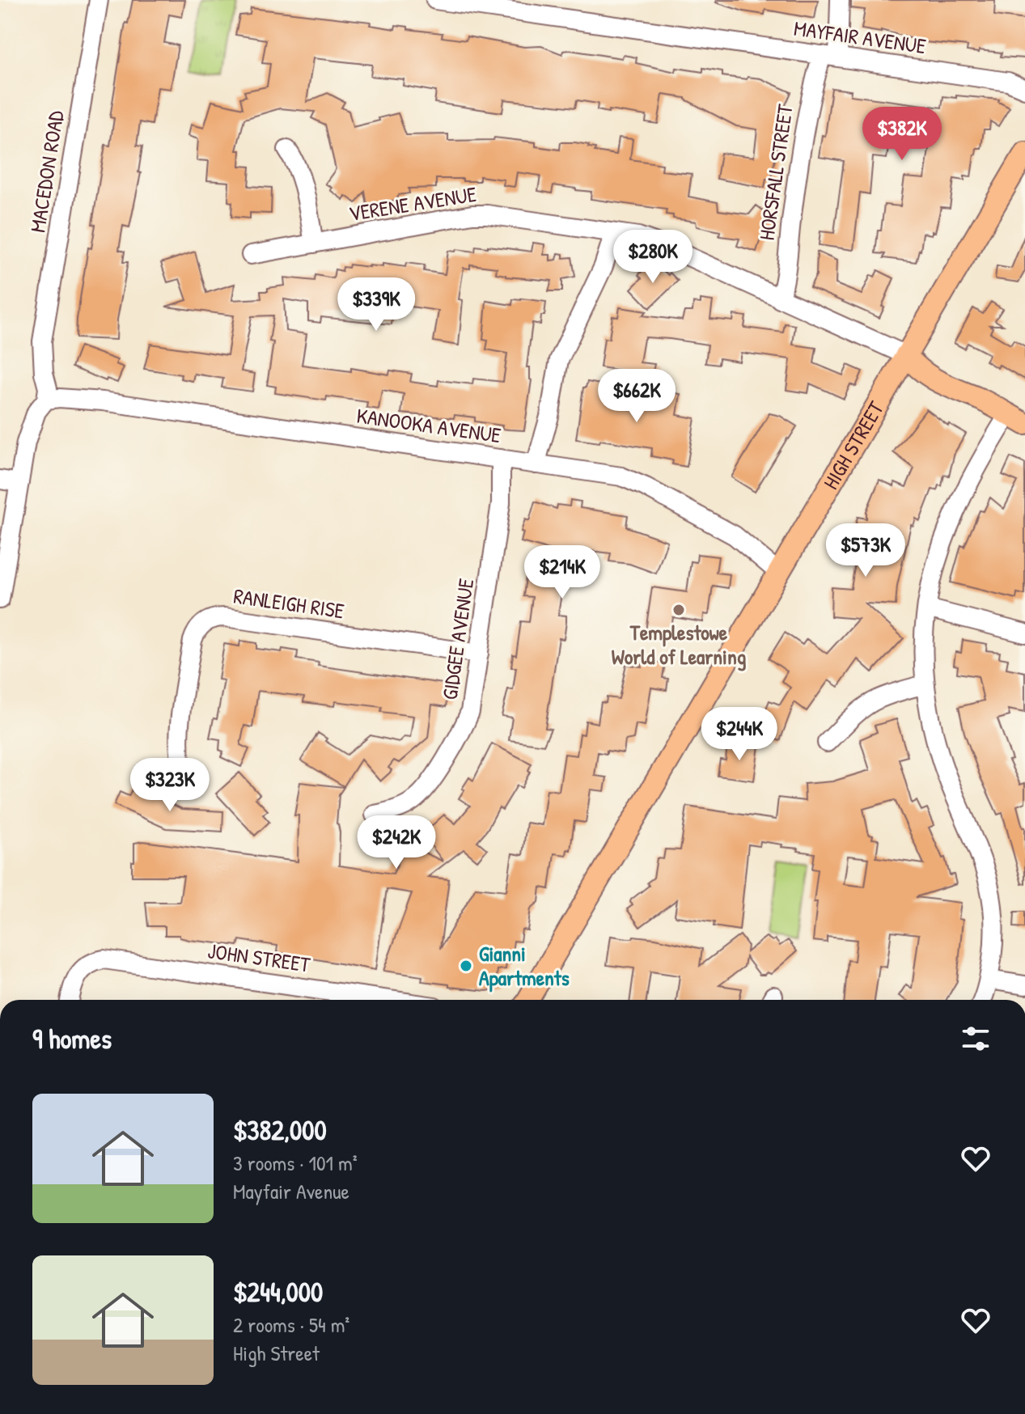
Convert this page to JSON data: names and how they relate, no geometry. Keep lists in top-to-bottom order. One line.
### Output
{"streets":{"main road":["HIGH STREET"],"street":["MAYFAIR AVENUE","MACEDON ROAD","HORSFALL STREET","VERENE AVENUE","KANOOKA AVENUE","RANLEIGH RISE","GIDGEE AVENUE","JOHN STREET"]},"crossings":[["MAYFAIR AVENUE","HORSFALL STREET"],["MACEDON ROAD","KANOOKA AVENUE"],["HORSFALL STREET","VERENE AVENUE"],["VERENE AVENUE","HIGH STREET"],["KANOOKA AVENUE","HIGH STREET"],["KANOOKA AVENUE","GIDGEE AVENUE"],["RANLEIGH RISE","GIDGEE AVENUE"]],"places":["Templestowe World of Learning","Gianni Apartments"],"page":{"price":["$382K","$280K","$339K","$662K","$573K","$214K","$244K","$323K","$242K"],"heading":"9 homes","list":[{"name":"$382,000","note":"3 rooms · 101 m² · Mayfair Avenue"},{"name":"$244,000","note":"2 rooms · 54 m² · High Street"}]}}
